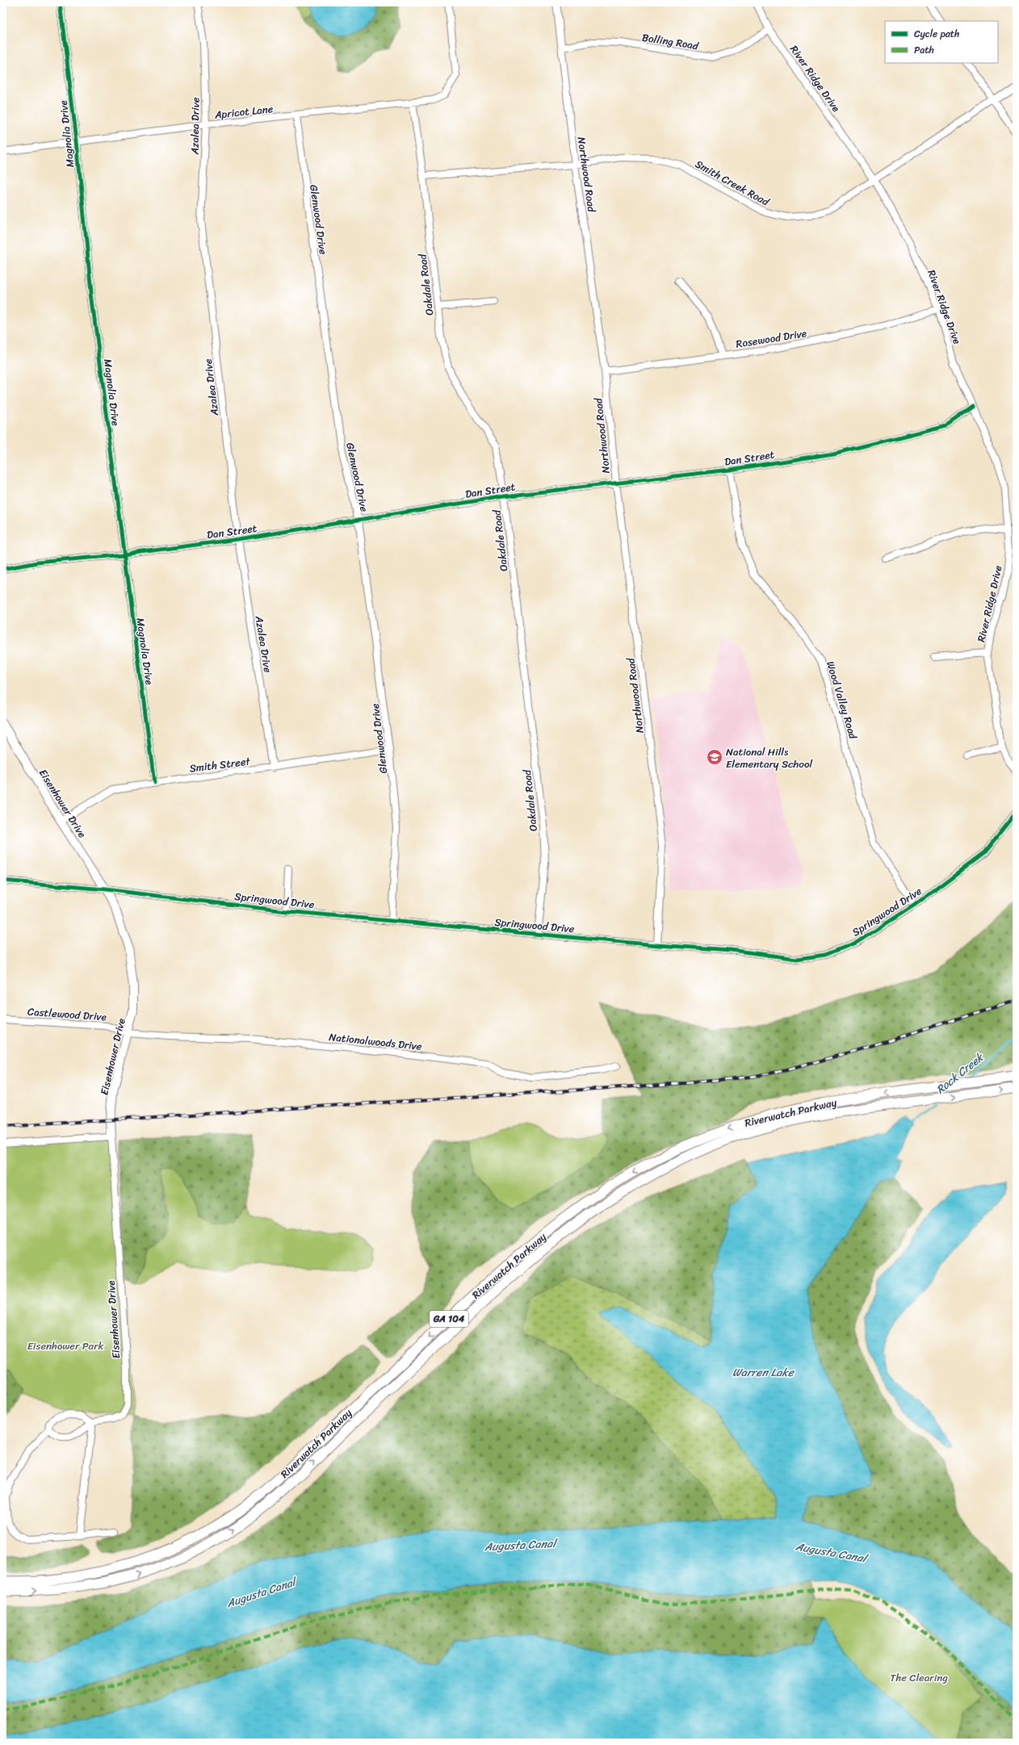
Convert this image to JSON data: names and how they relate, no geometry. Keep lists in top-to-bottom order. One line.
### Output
{"streets":{"main road":["Riverwatch Parkway","GA 104"],"street":["Bolling Road","River Ridge Drive","Apricot Lane","Azalea Drive","Magnolia Drive","Northwood Road","Smith Creek Road","Glenwood Drive","Oakdale Road","Rosewood Drive","Dan Street","Wood Valley Road","Smith Street","Eisenhower Drive","Springwood Drive","Castlewood Drive","Nationalwoods Drive"]},"crossings":[["Bolling Road","River Ridge Drive"],["Bolling Road","Northwood Road"],["River Ridge Drive","Smith Creek Road"],["River Ridge Drive","Rosewood Drive"],["River Ridge Drive","Dan Street"],["Apricot Lane","Azalea Drive"],["Apricot Lane","Magnolia Drive"],["Apricot Lane","Glenwood Drive"],["Apricot Lane","Oakdale Road"],["Azalea Drive","Dan Street"],["Azalea Drive","Smith Street"],["Magnolia Drive","Dan Street"],["Magnolia Drive","Smith Street"],["Northwood Road","Smith Creek Road"],["Northwood Road","Rosewood Drive"],["Northwood Road","Dan Street"],["Northwood Road","Springwood Drive"],["Smith Creek Road","Oakdale Road"],["Glenwood Drive","Dan Street"],["Glenwood Drive","Smith Street"],["Glenwood Drive","Springwood Drive"],["Oakdale Road","Dan Street"],["Oakdale Road","Springwood Drive"],["Dan Street","Wood Valley Road"],["Wood Valley Road","Springwood Drive"],["Smith Street","Eisenhower Drive"],["Eisenhower Drive","Springwood Drive"],["Eisenhower Drive","Castlewood Drive"],["Eisenhower Drive","Nationalwoods Drive"],["Castlewood Drive","Nationalwoods Drive"]],"water":["Rock Creek","Warren Lake","Augusta Canal"],"parks":["Eisenhower Park","The Clearing"],"places":{"school or university":["National Hills Elementary School"]},"legend":["Cycle path","Path"]}
